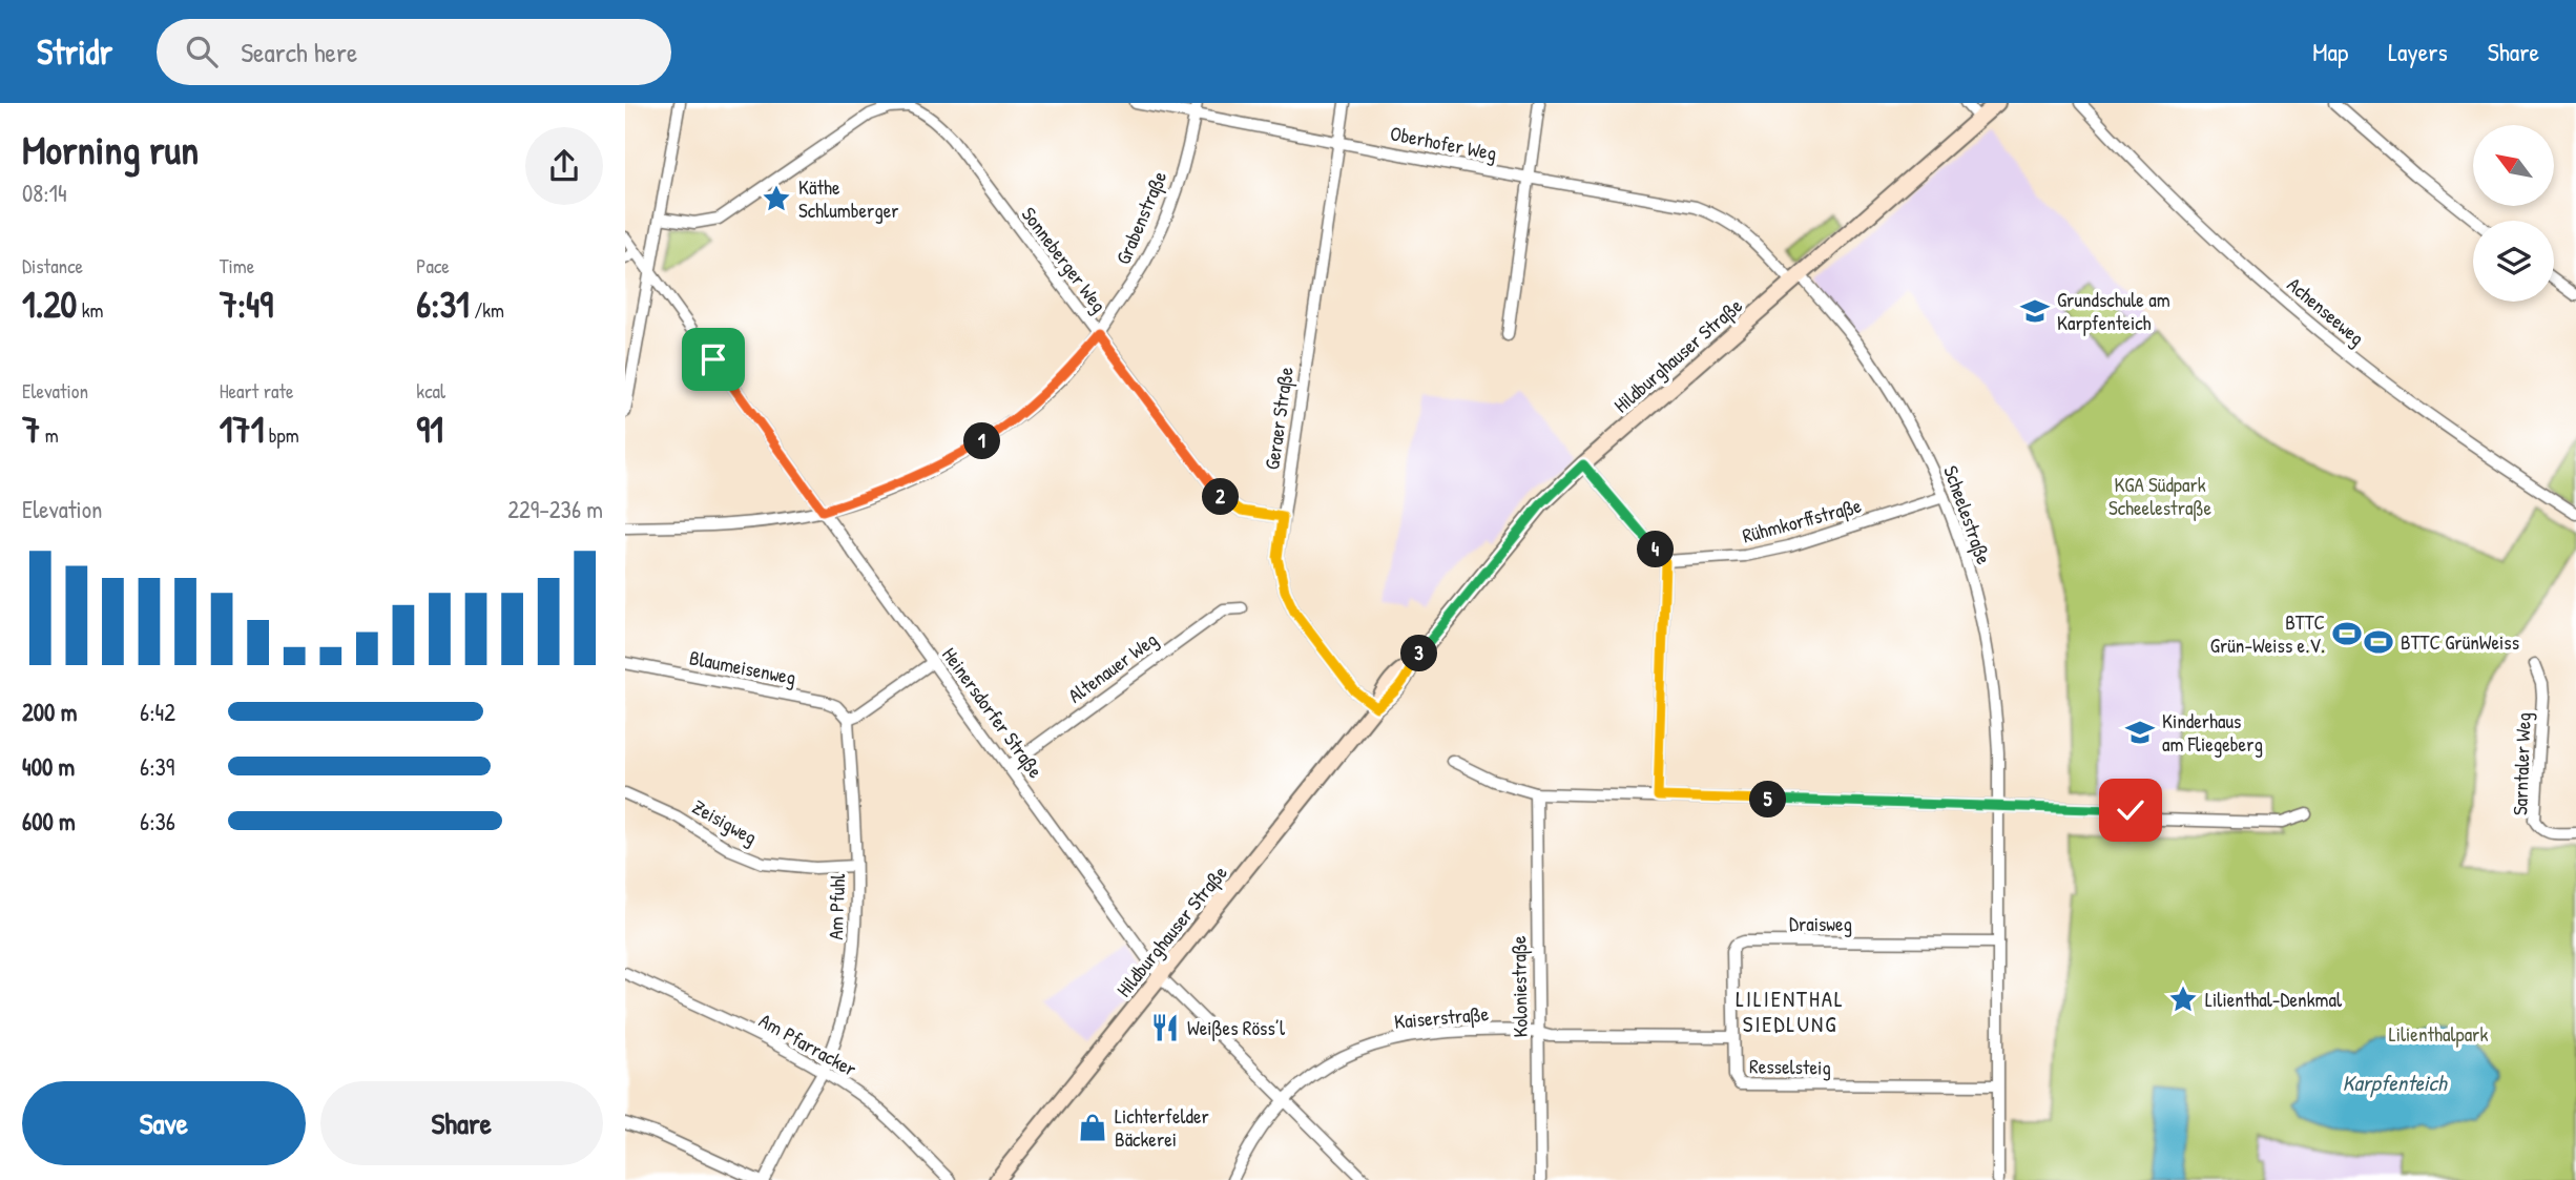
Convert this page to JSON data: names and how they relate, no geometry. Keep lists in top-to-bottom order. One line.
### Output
{"streets":{"main road":["Hildburghauser Straße"],"street":["Oberhofer Weg","Grabenstraße","Sonneberger Weg","Achenseeweg","Geraer Straße","Scheelestraße","Rühmkorffstraße","Blaumeisenweg","Altenauer Weg","Heinersdorfer Straße","Sarntaler Weg","Zeisigweg","Am Pfuhl","Draisweg","Koloniestraße","Kaiserstraße","Am Pfarracker","Resselsteig"]},"crossings":[["Oberhofer Weg","Grabenstraße"],["Oberhofer Weg","Hildburghauser Straße"],["Oberhofer Weg","Geraer Straße"],["Oberhofer Weg","Scheelestraße"],["Grabenstraße","Sonneberger Weg"],["Grabenstraße","Heinersdorfer Straße"],["Sonneberger Weg","Geraer Straße"],["Hildburghauser Straße","Geraer Straße"],["Hildburghauser Straße","Scheelestraße"],["Hildburghauser Straße","Heinersdorfer Straße"],["Scheelestraße","Rühmkorffstraße"],["Scheelestraße","Draisweg"],["Scheelestraße","Resselsteig"],["Blaumeisenweg","Am Pfuhl"],["Altenauer Weg","Heinersdorfer Straße"],["Heinersdorfer Straße","Kaiserstraße"],["Zeisigweg","Am Pfuhl"],["Am Pfuhl","Am Pfarracker"],["Draisweg","Resselsteig"],["Koloniestraße","Kaiserstraße"],["Koloniestraße","Resselsteig"],["Kaiserstraße","Resselsteig"]],"districts":["LILIENTHAL SIEDLUNG"],"water":["Karpfenteich"],"parks":["KGA Südpark Scheelestraße","Lilienthalpark"],"places":{"place":["Käthe Schlumberger","Lilienthal-Denkmal"],"school or university":["Grundschule am Karpfenteich","Kinderhaus am Fliegeberg"],"sports":["BTTC Grün-Weiss e.V.","BTTC GrünWeiss"],"restaurant":["Weißes Röss’l"],"shop":["Lichterfelder Bäckerei"]},"north":"top left","page":{"header":"Stridr","search":"Search here","nav":["Map","Layers","Share"],"heading":["Morning run","08:14"],"stats":[["Distance","1.20 km"],["Time","7:49"],["Pace","6:31 /km"],["Elevation","7 m"],["Heart rate","171 bpm"],["kcal","91"]],"pins":["1","2","4","3","5"],"chart":["Elevation","229–236 m"],"list":[{"name":"200 m","note":"6:42"},{"name":"400 m","note":"6:39"},{"name":"600 m","note":"6:36"}],"buttons":["Save","Share"]}}
